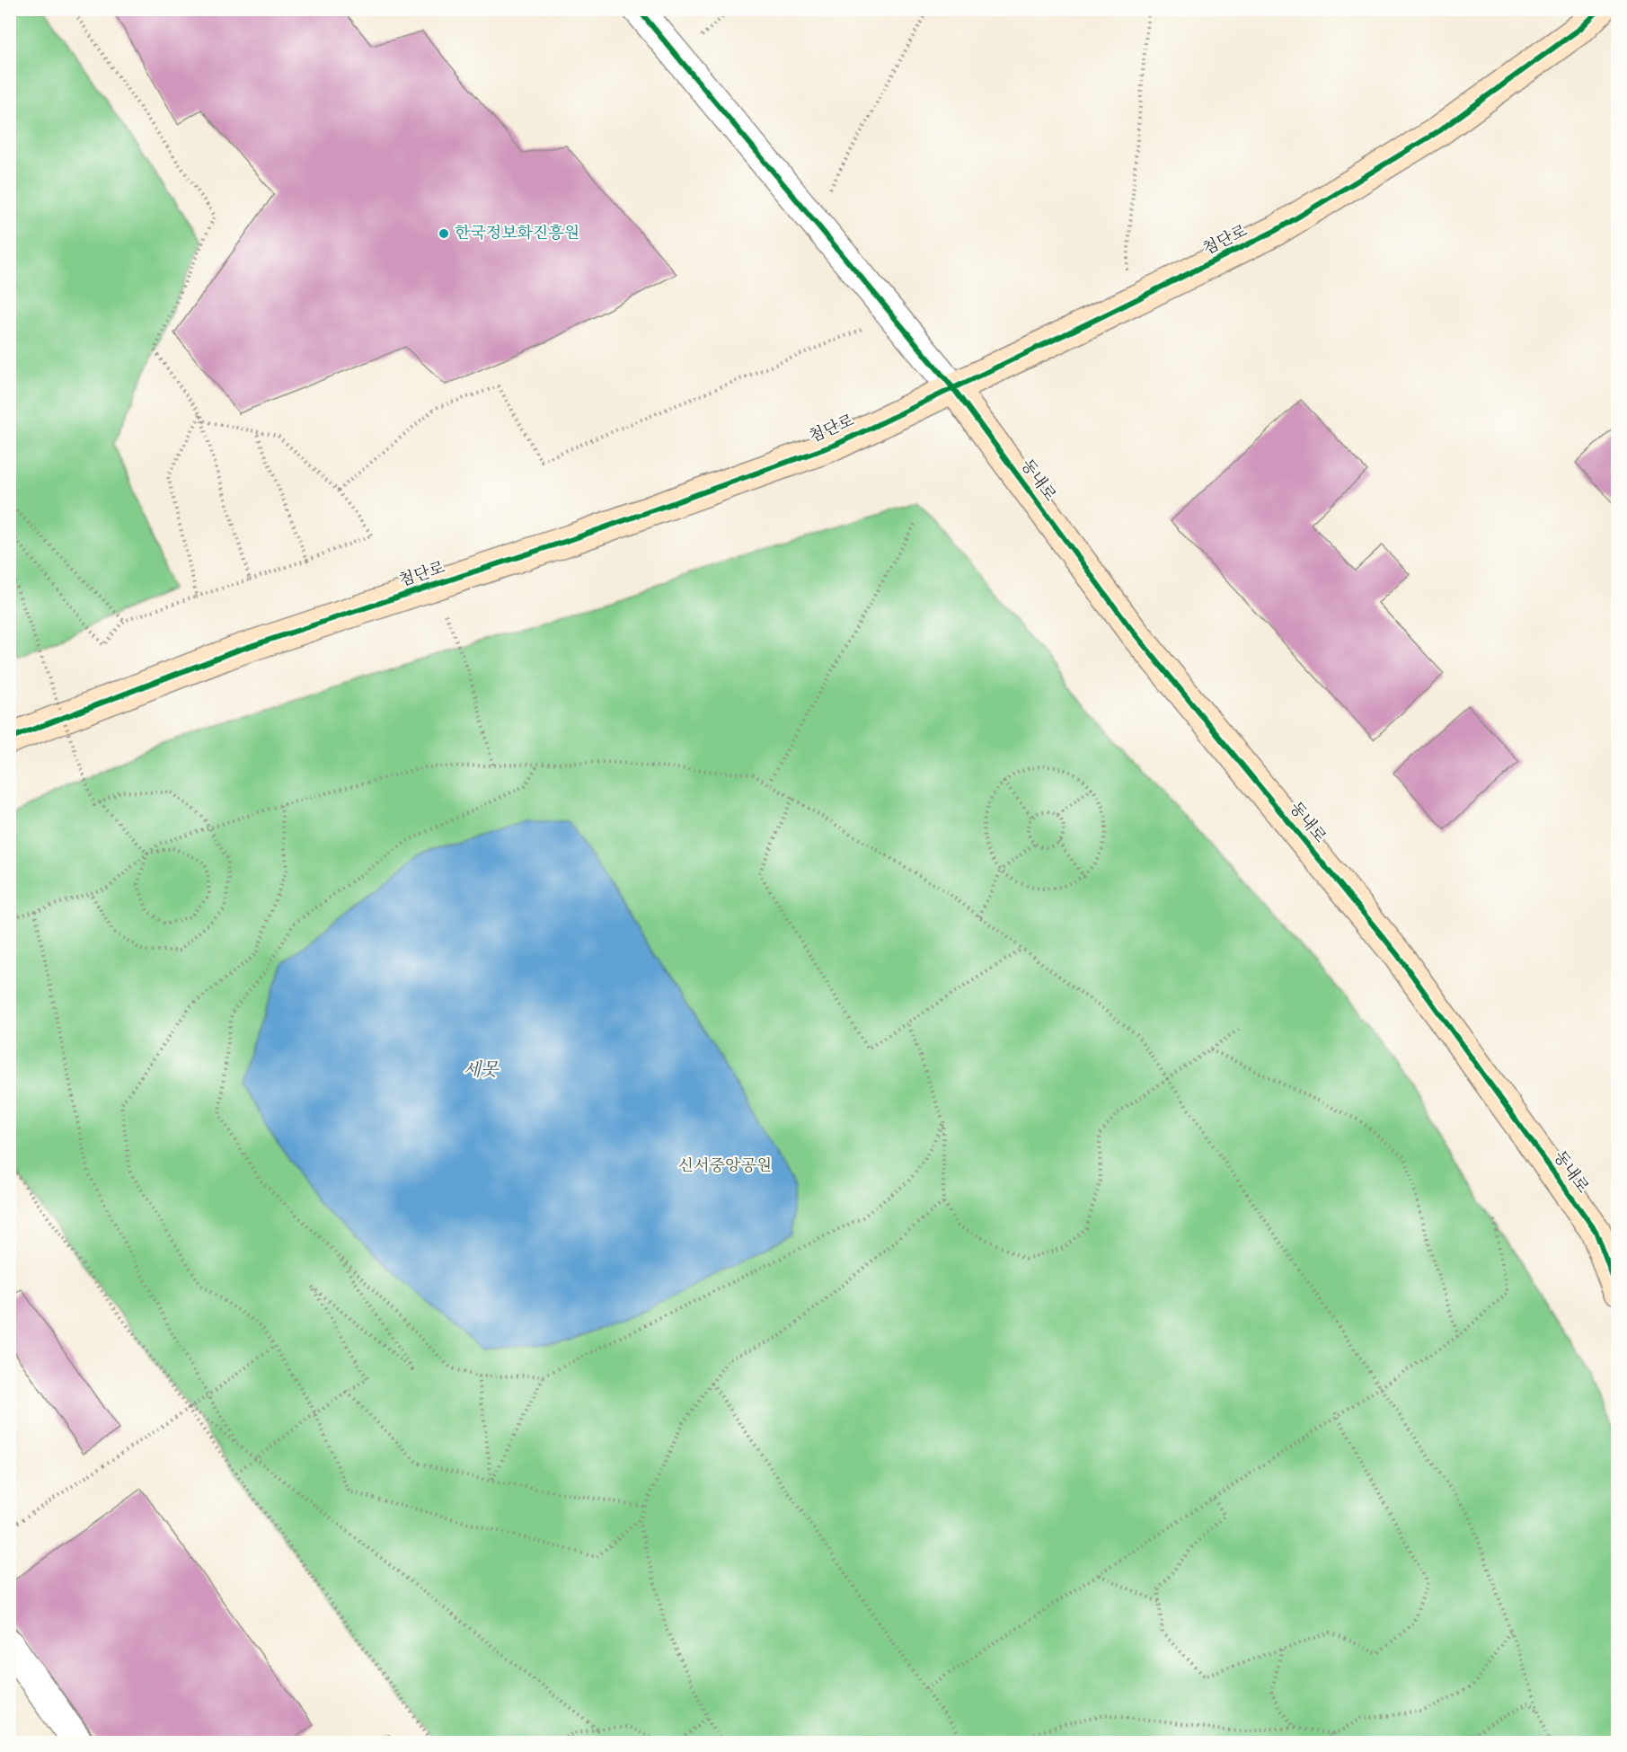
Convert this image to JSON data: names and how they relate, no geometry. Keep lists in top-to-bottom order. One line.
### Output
{"streets":{"street":["첨단로","동내로"]},"crossings":[["첨단로","동내로"]],"water":["세못"],"parks":["신서중앙공원"],"places":["한국정보화진흥원"]}
